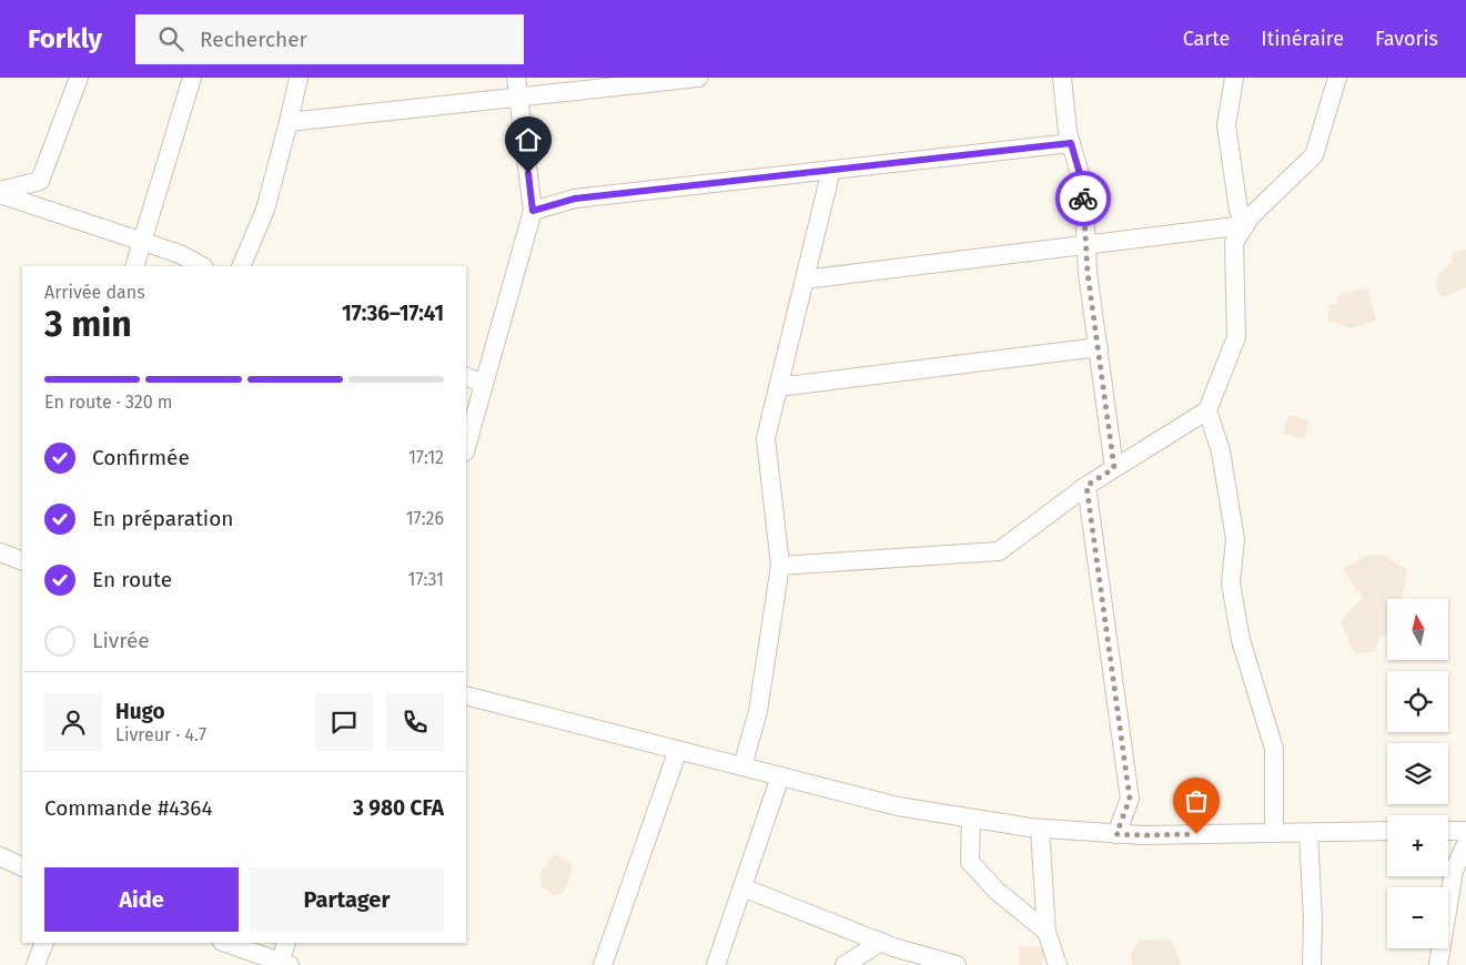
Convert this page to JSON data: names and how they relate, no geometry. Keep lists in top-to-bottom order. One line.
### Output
{"north":"top","page":{"header":"Forkly","search":"Rechercher","nav":["Carte","Itinéraire","Favoris"],"heading":["3 min","Arrivée dans","17:36–17:41"],"panel":["Hugo","Livreur · 4.7","Commande #4364","3 980 CFA"],"bar":"En route · 320 m","list":[["Confirmée","17:12"],["En préparation","17:26"],["En route","17:31"],"Livrée"],"map_buttons":["+","−"],"buttons":["Aide","Partager"]}}
